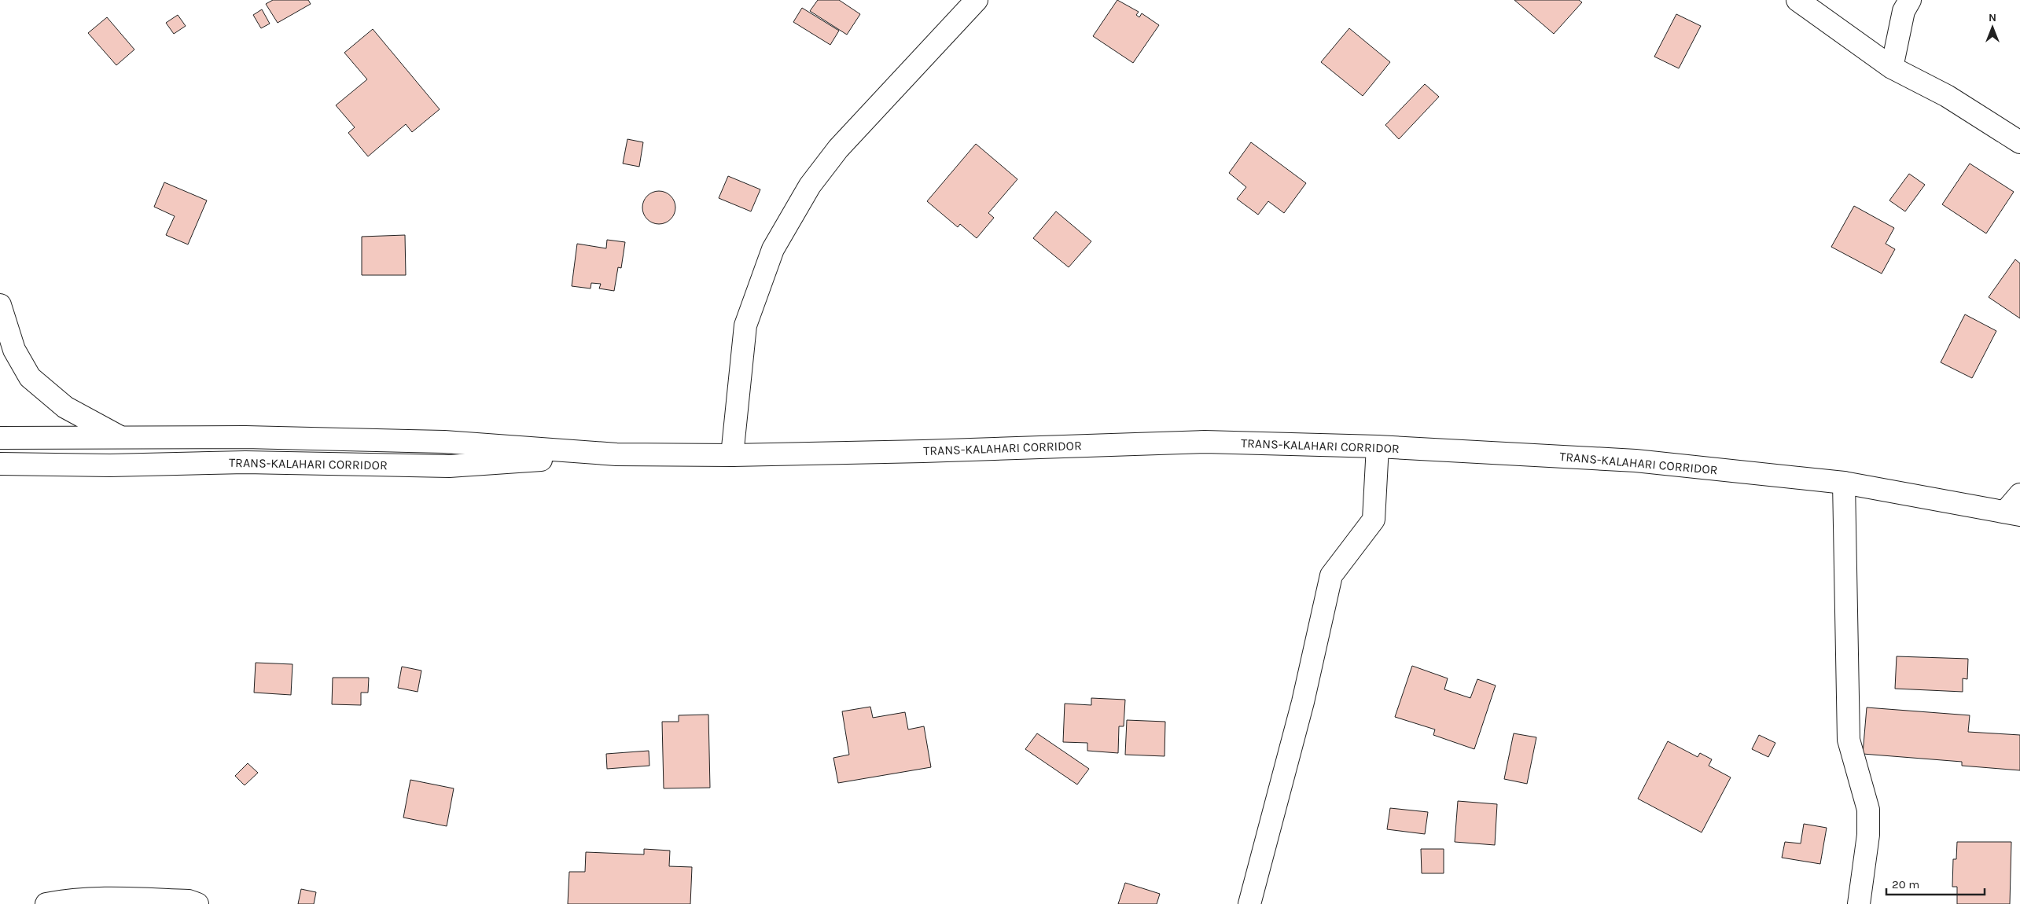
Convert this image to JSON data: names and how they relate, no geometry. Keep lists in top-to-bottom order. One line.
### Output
{"streets":{"main road":["TRANS-KALAHARI CORRIDOR"]},"scale_bar":"20 m","north":"top"}
